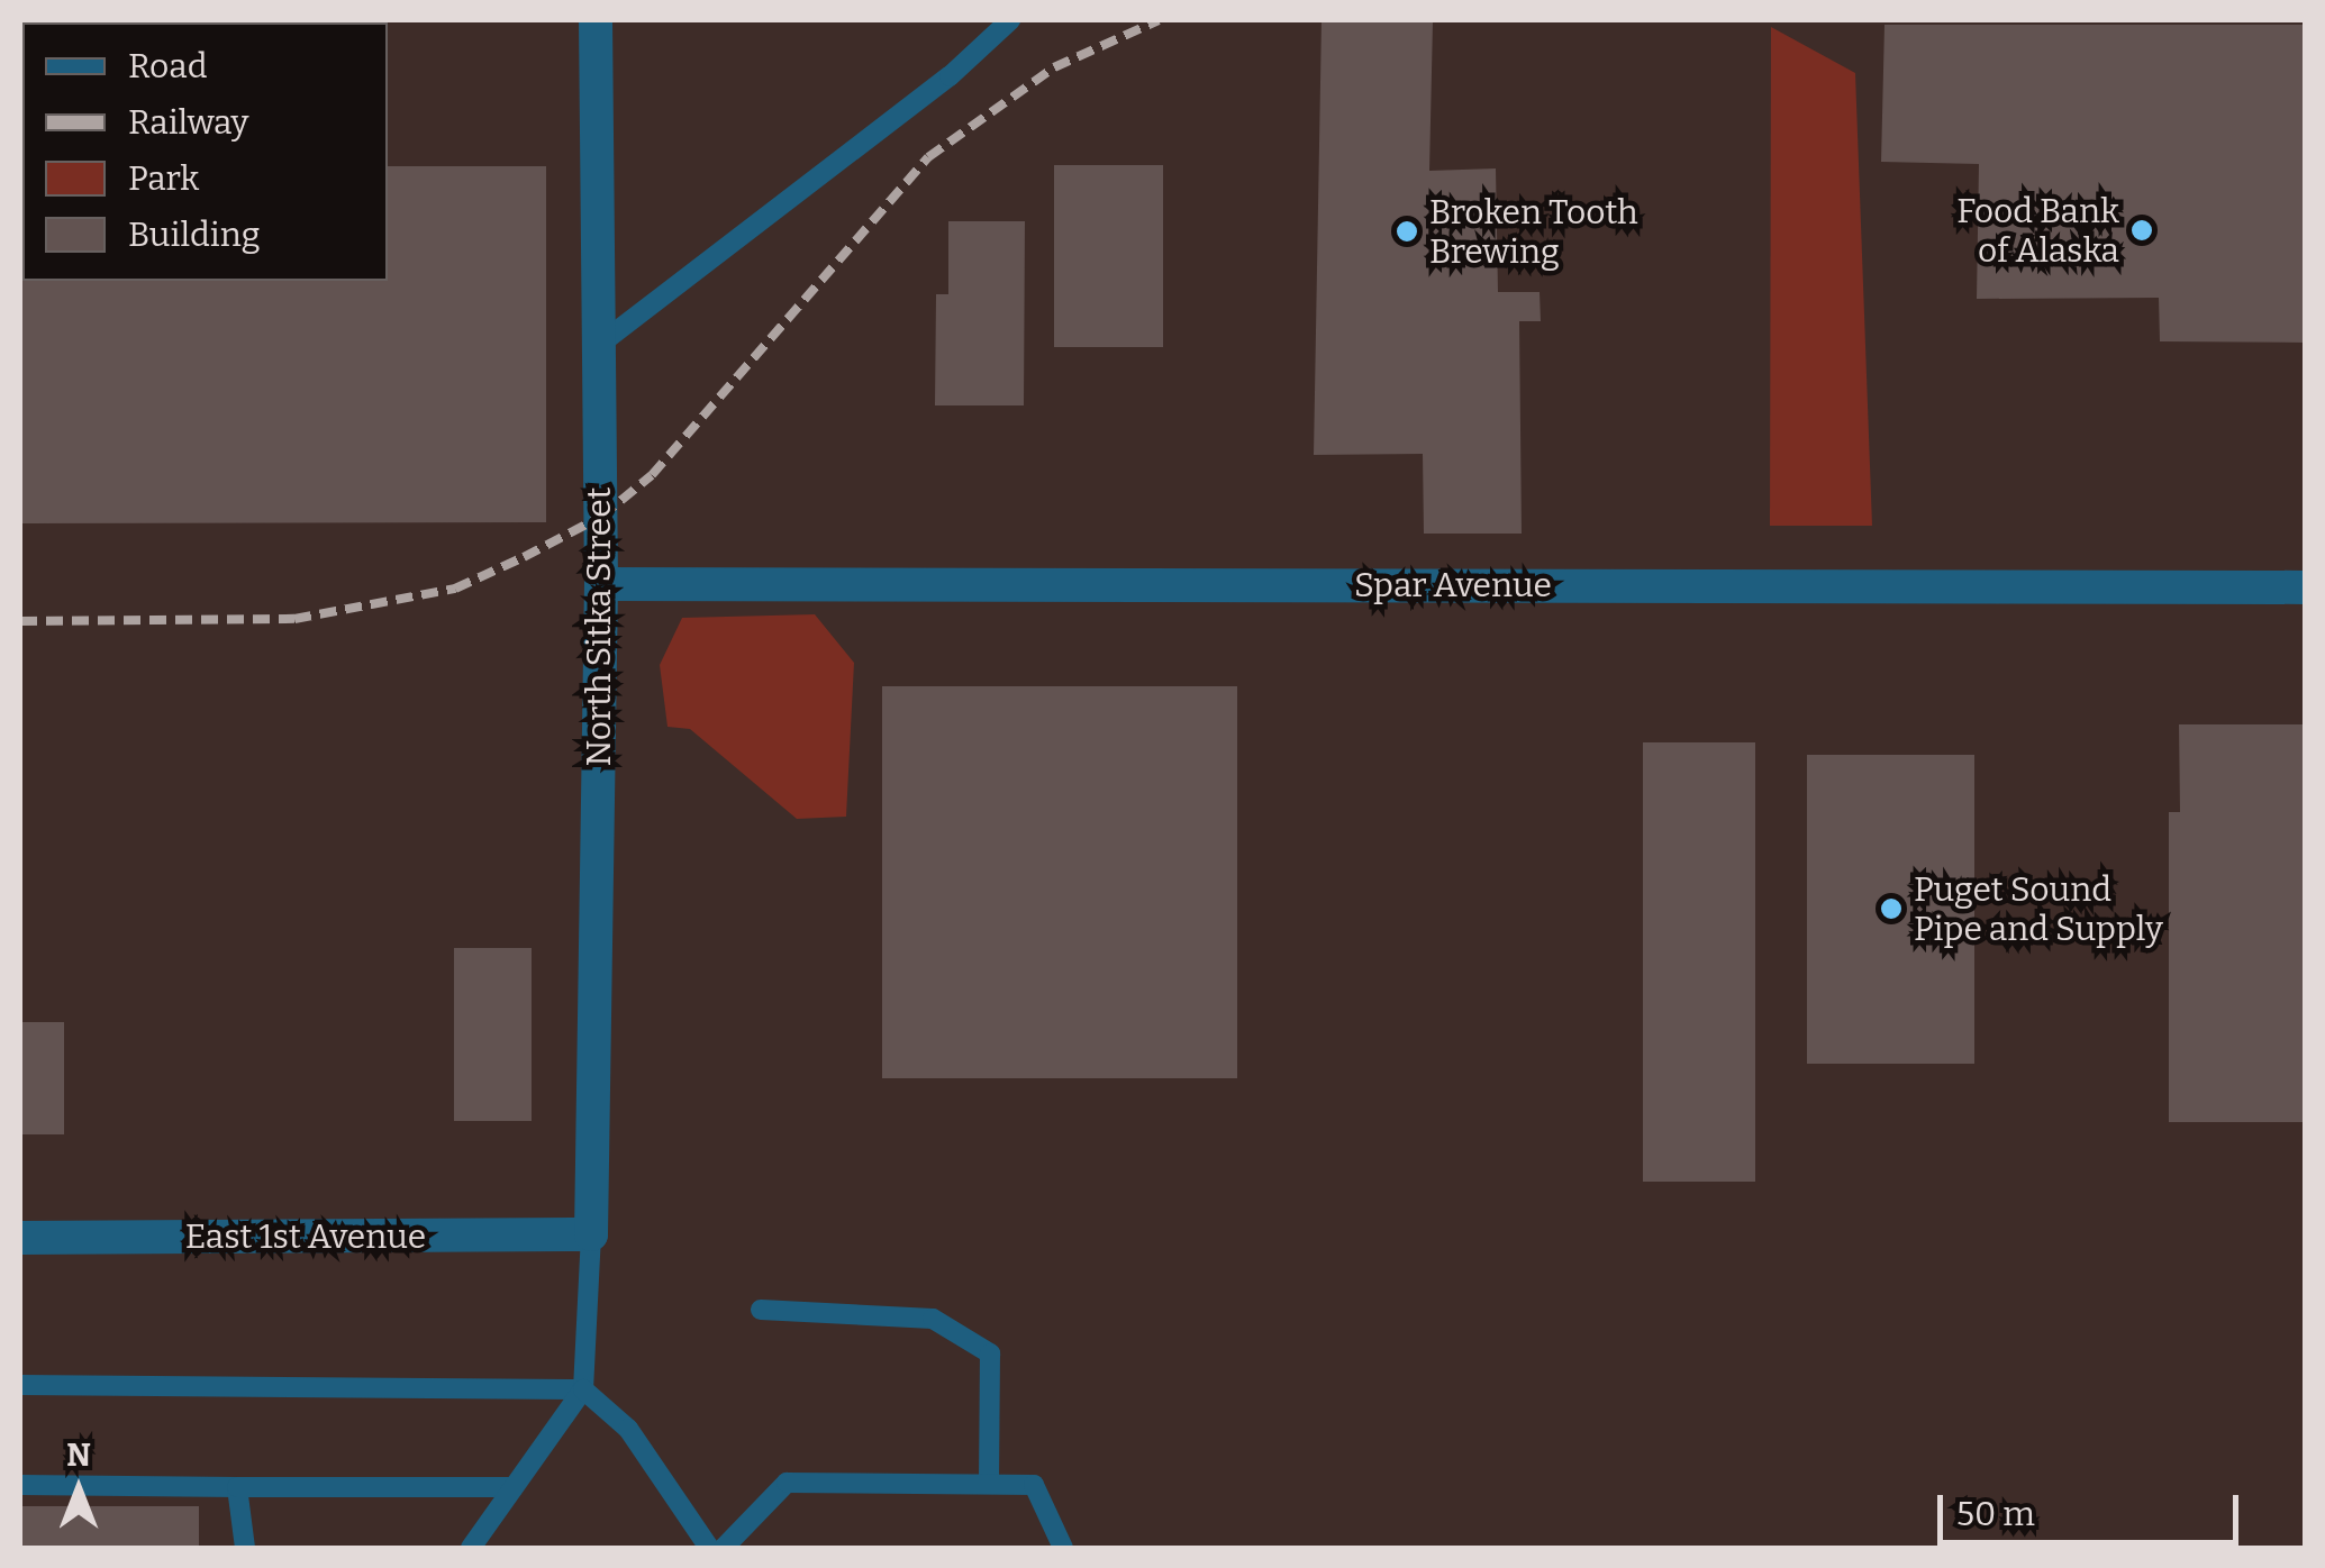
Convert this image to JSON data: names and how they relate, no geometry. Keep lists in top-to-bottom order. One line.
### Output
{"streets":{"street":["Spar Avenue","North Sitka Street","East 1st Avenue"]},"crossings":[["Spar Avenue","North Sitka Street"],["North Sitka Street","East 1st Avenue"]],"places":["Food Bank of Alaska","Broken Tooth Brewing","Puget Sound Pipe and Supply"],"legend":["Road","Railway","Park","Building"],"scale_bar":"50 m","north":"top"}
